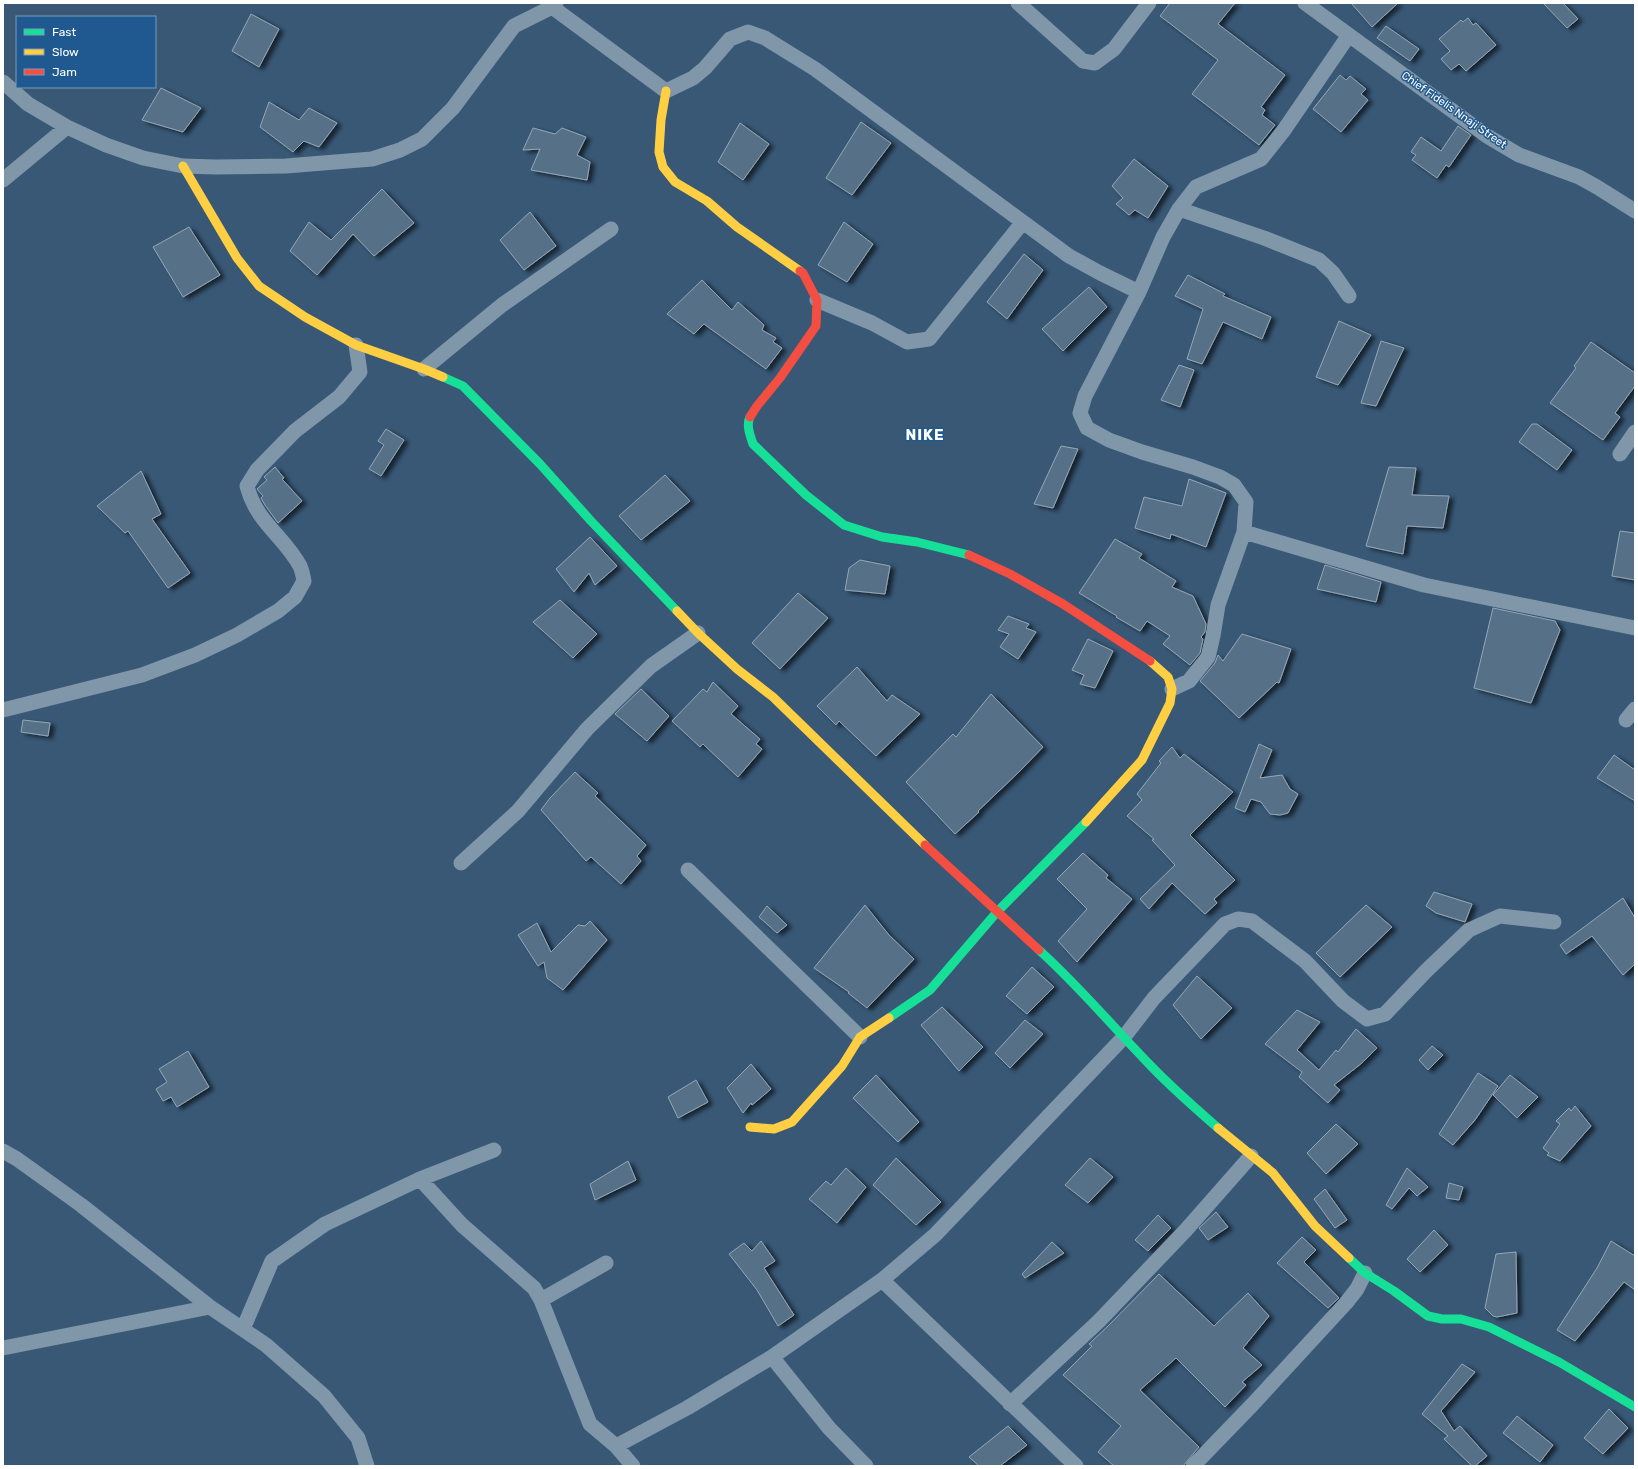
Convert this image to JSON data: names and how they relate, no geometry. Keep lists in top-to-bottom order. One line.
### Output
{"streets":{"street":["Chief Fidelis Nnaji Street"]},"districts":["NIKE"],"legend":["Fast","Slow","Jam"]}
